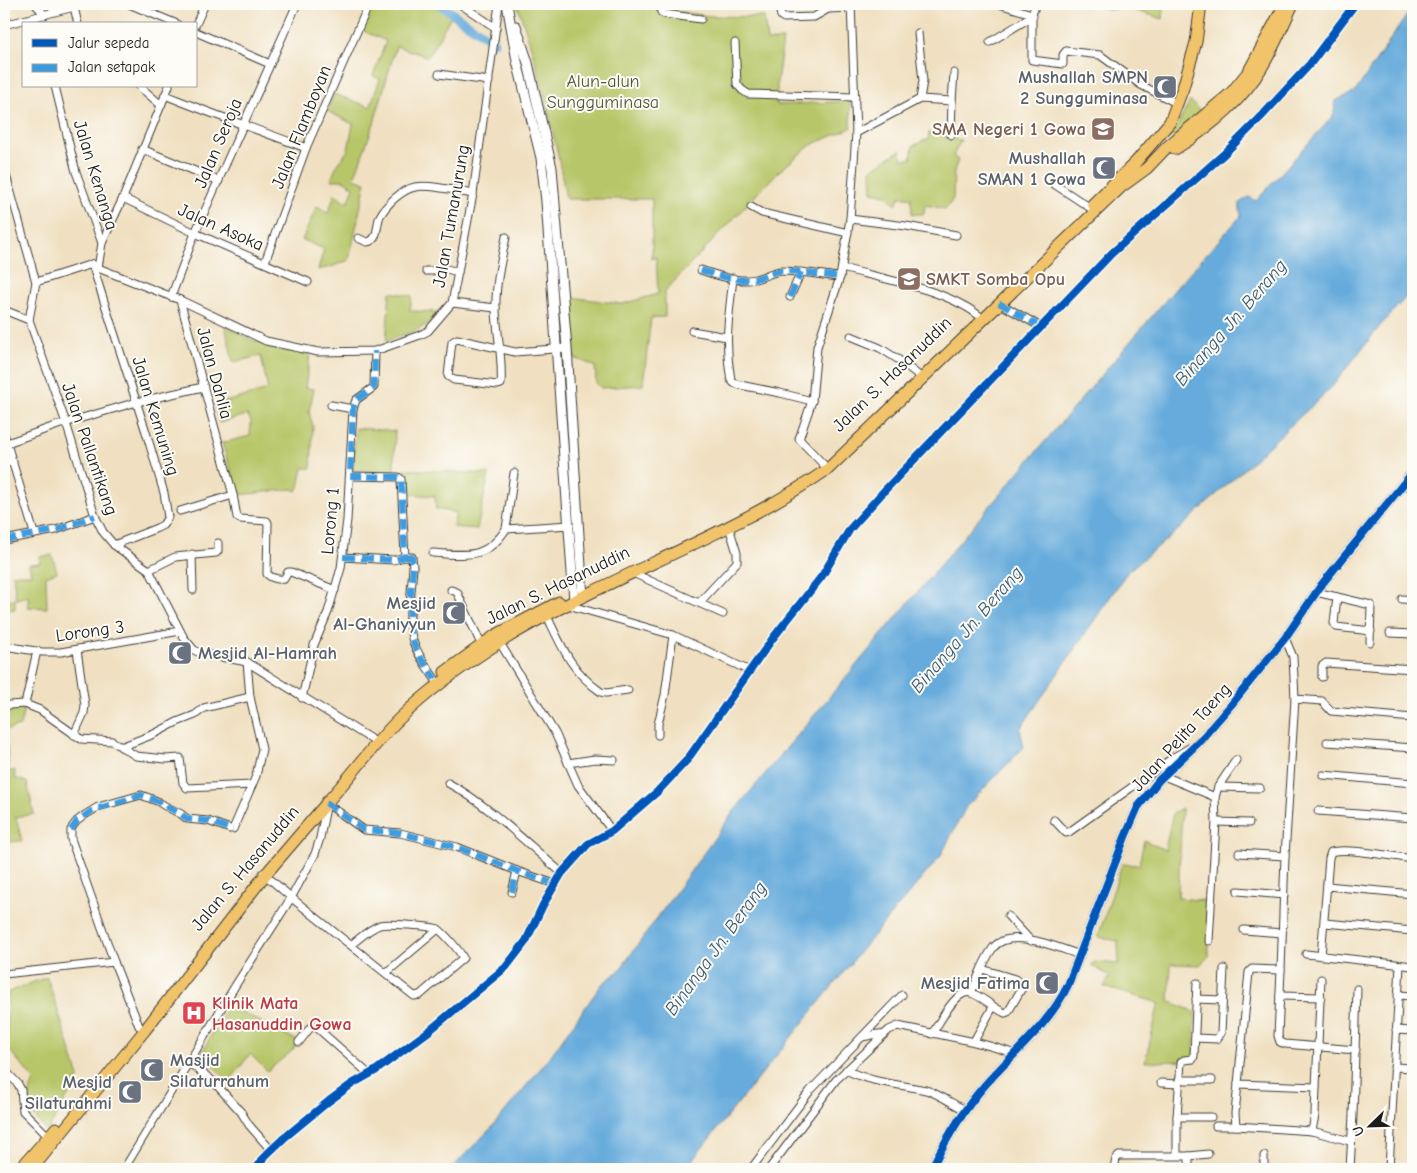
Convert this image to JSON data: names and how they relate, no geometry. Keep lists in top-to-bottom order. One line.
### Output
{"streets":{"highway":["Jalan S. Hasanuddin"],"street":["Jalan Flamboyan","Jalan Seroja","Jalan Kenanga","Jalan Tumanurung","Jalan Asoka","Jalan Dahlia","Jalan Kemuning","Jalan Pallantikang","Lorong 1","Lorong 3","Jalan Pelita Taeng"]},"crossings":[["Jalan Flamboyan","Jalan Asoka"],["Jalan Seroja","Jalan Tumanurung"],["Jalan Seroja","Jalan Asoka"],["Jalan Tumanurung","Jalan Dahlia"],["Jalan Tumanurung","Jalan Kemuning"],["Jalan Dahlia","Lorong 1"],["Jalan S. Hasanuddin","Jalan Pallantikang"],["Jalan Kemuning","Jalan Pallantikang"],["Jalan Pallantikang","Lorong 1"],["Jalan Pallantikang","Lorong 3"]],"water":["Binanga Jn. Berang"],"parks":["Alun-alun Sungguminasa"],"places":{"mosque":["Mushallah SMPN 2 Sungguminasa","Mushallah SMAN 1 Gowa","Mesjid Al-Ghaniyyun","Mesjid Al-Hamrah","Mesjid Fatima","Masjid Silaturrahum","Mesjid Silaturahmi"],"school or university":["SMA Negeri 1 Gowa","SMKT Somba Opu"],"hospital":["Klinik Mata Hasanuddin Gowa"]},"legend":["Jalur sepeda","Jalan setapak"],"north":"bottom left"}
